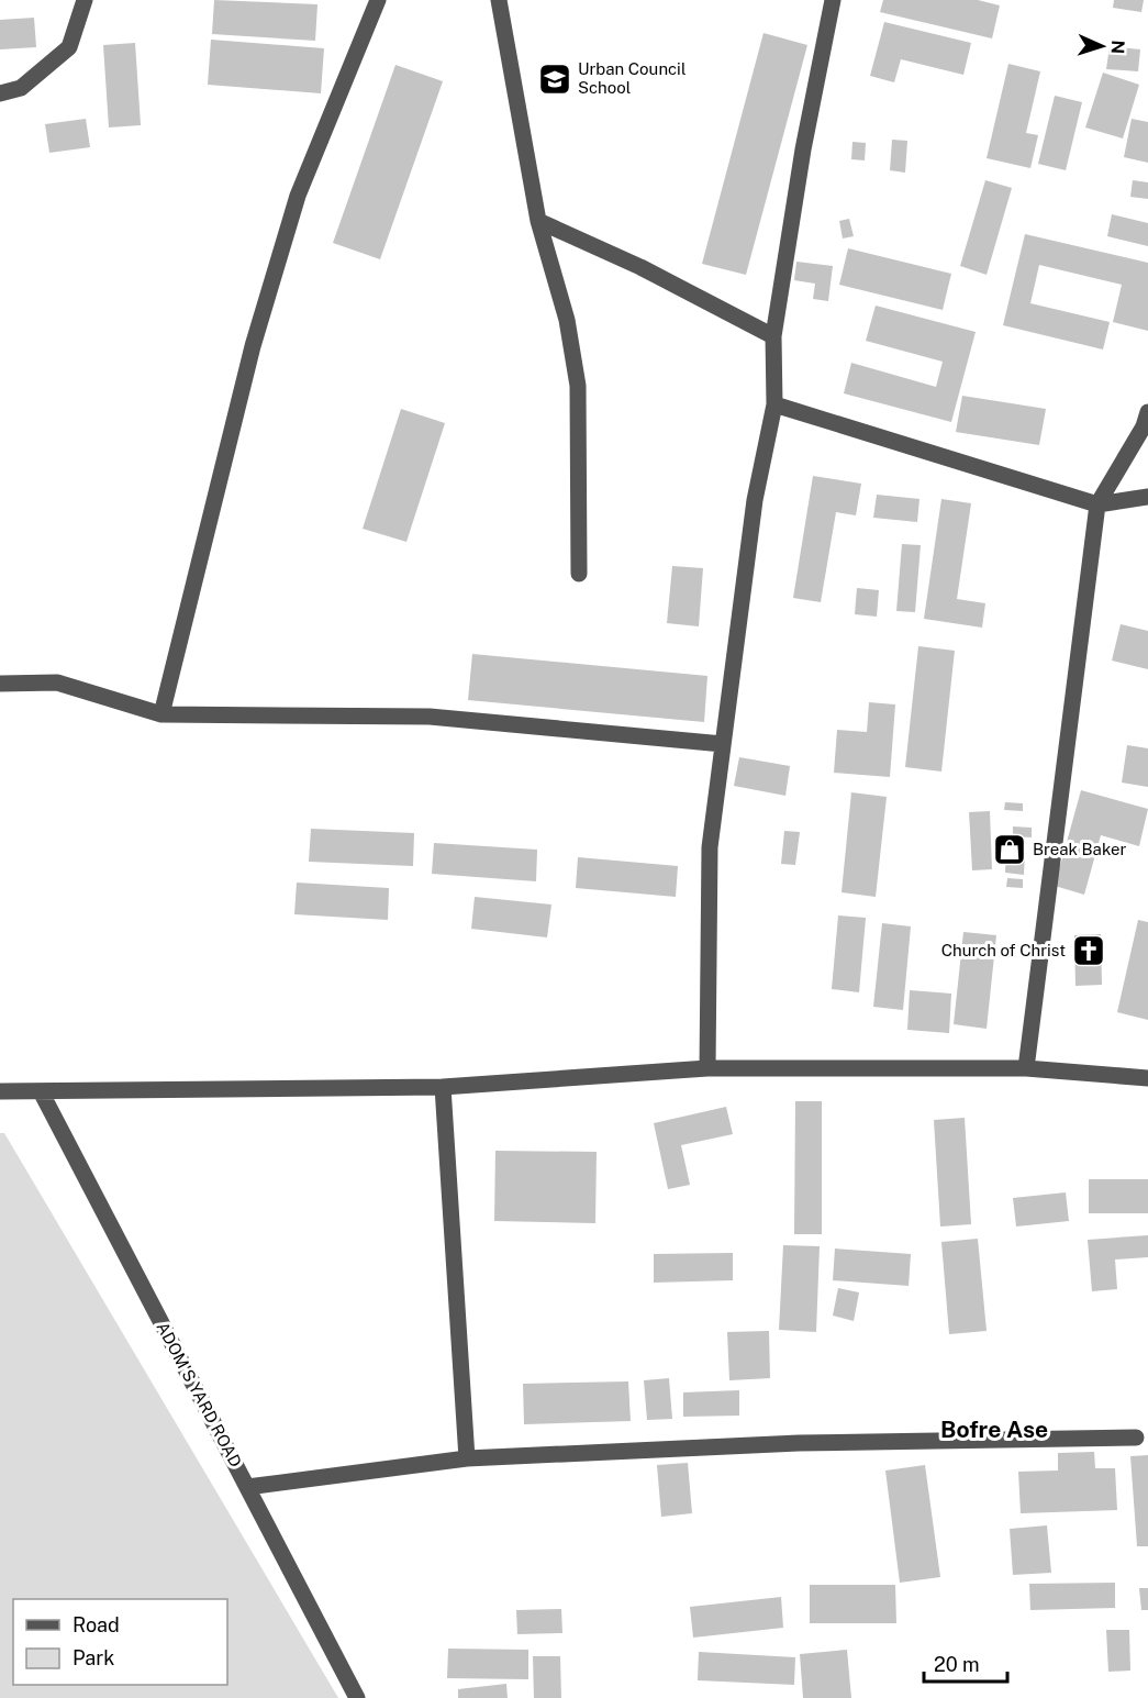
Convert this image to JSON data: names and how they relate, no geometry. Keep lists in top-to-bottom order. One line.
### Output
{"streets":{"street":["ADOM'S YARD ROAD"]},"districts":["Bofre Ase"],"places":{"school or university":["Urban Council School"],"shop":["Break Baker"],"church":["Church of Christ"]},"legend":["Road","Park"],"scale_bar":"20 m","north":"right"}
